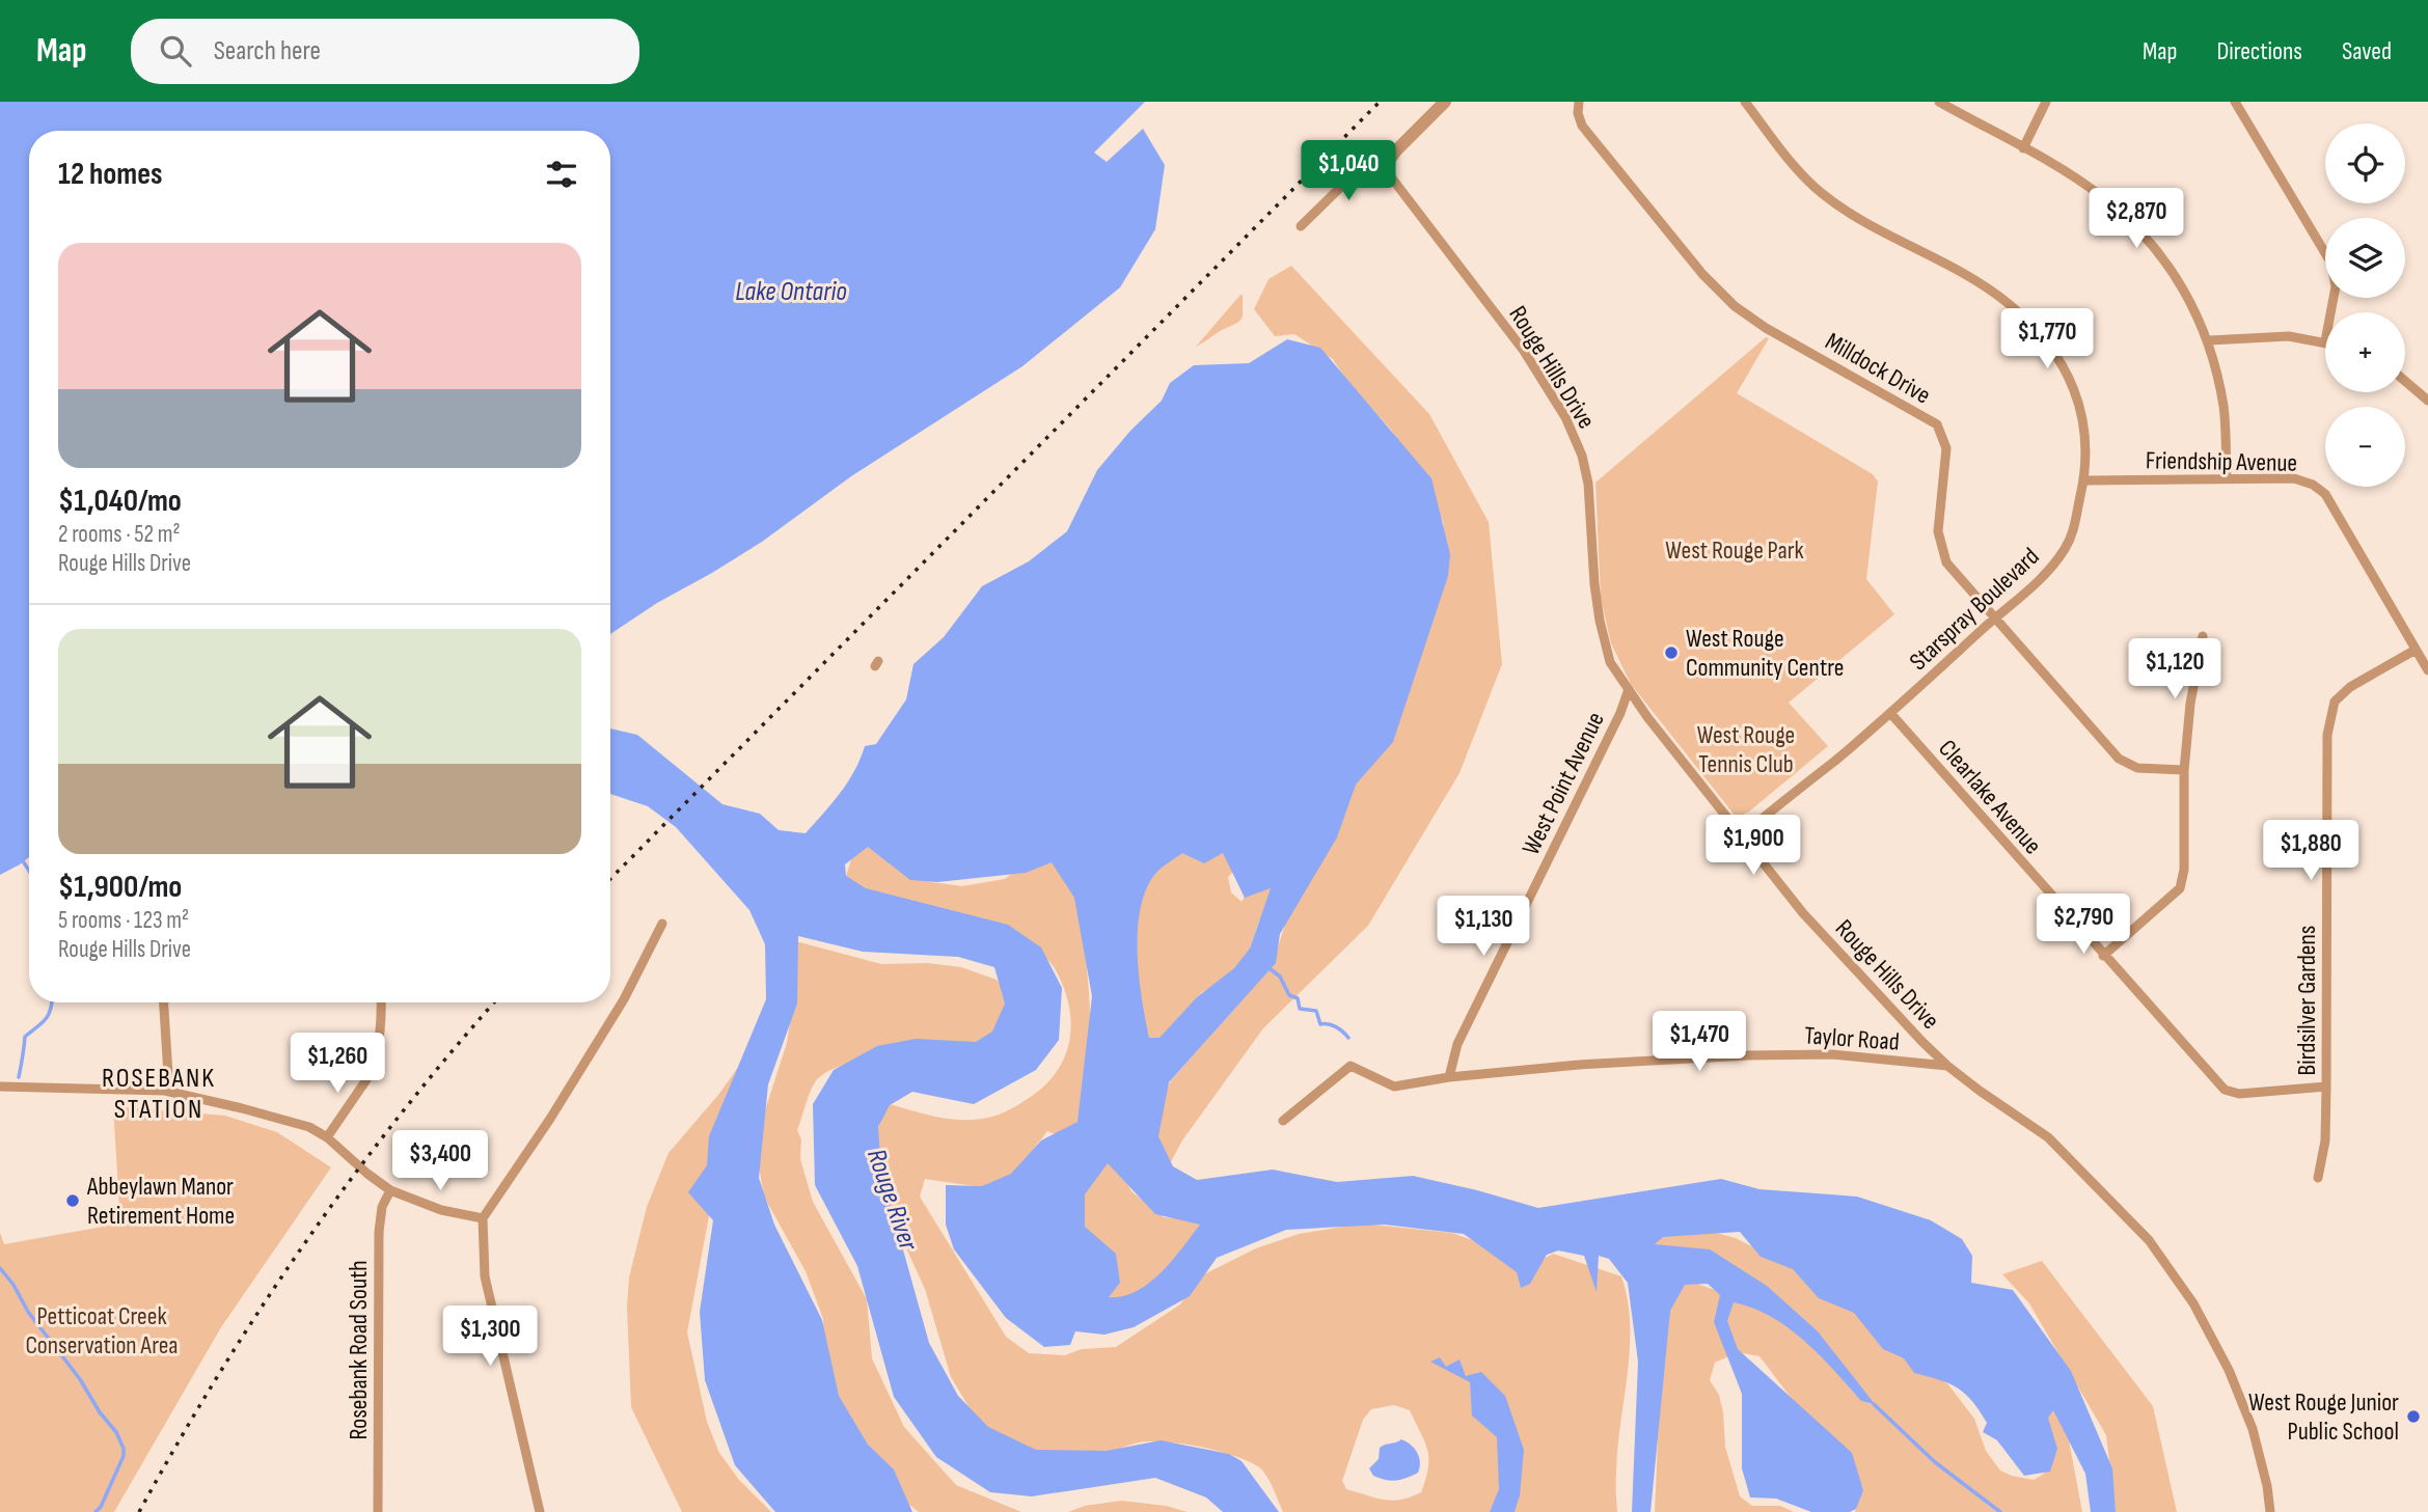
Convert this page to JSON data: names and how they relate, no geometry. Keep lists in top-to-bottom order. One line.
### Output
{"streets":{"street":["Rouge Hills Drive","Milldock Drive","Friendship Avenue","Starspray Boulevard","West Point Avenue","Clearlake Avenue","Birdsilver Gardens","Taylor Road","Rosebank Road South"]},"crossings":[["Rouge Hills Drive","Starspray Boulevard"],["Rouge Hills Drive","West Point Avenue"],["Rouge Hills Drive","Taylor Road"],["Milldock Drive","Starspray Boulevard"],["Friendship Avenue","Starspray Boulevard"],["Friendship Avenue","Birdsilver Gardens"],["Starspray Boulevard","Clearlake Avenue"],["West Point Avenue","Taylor Road"],["Clearlake Avenue","Birdsilver Gardens"]],"districts":["ROSEBANK STATION"],"water":["Lake Ontario","Rouge River"],"parks":["West Rouge Park","West Rouge Tennis Club","Petticoat Creek Conservation Area"],"places":["West Rouge Community Centre","Abbeylawn Manor Retirement Home","West Rouge Junior Public School"],"page":{"header":"Map","search":"Search here","nav":["Map","Directions","Saved"],"map_buttons":["+","−"],"heading":"12 homes","price":["$1,040","$2,870","$1,770","$1,120","$1,900","$1,880","$2,790","$1,130","$1,470","$1,260","$3,400","$1,300"],"list":[{"name":"$1,040/mo","note":"2 rooms · 52 m² · Rouge Hills Drive"},{"name":"$1,900/mo","note":"5 rooms · 123 m² · Rouge Hills Drive"}]}}
